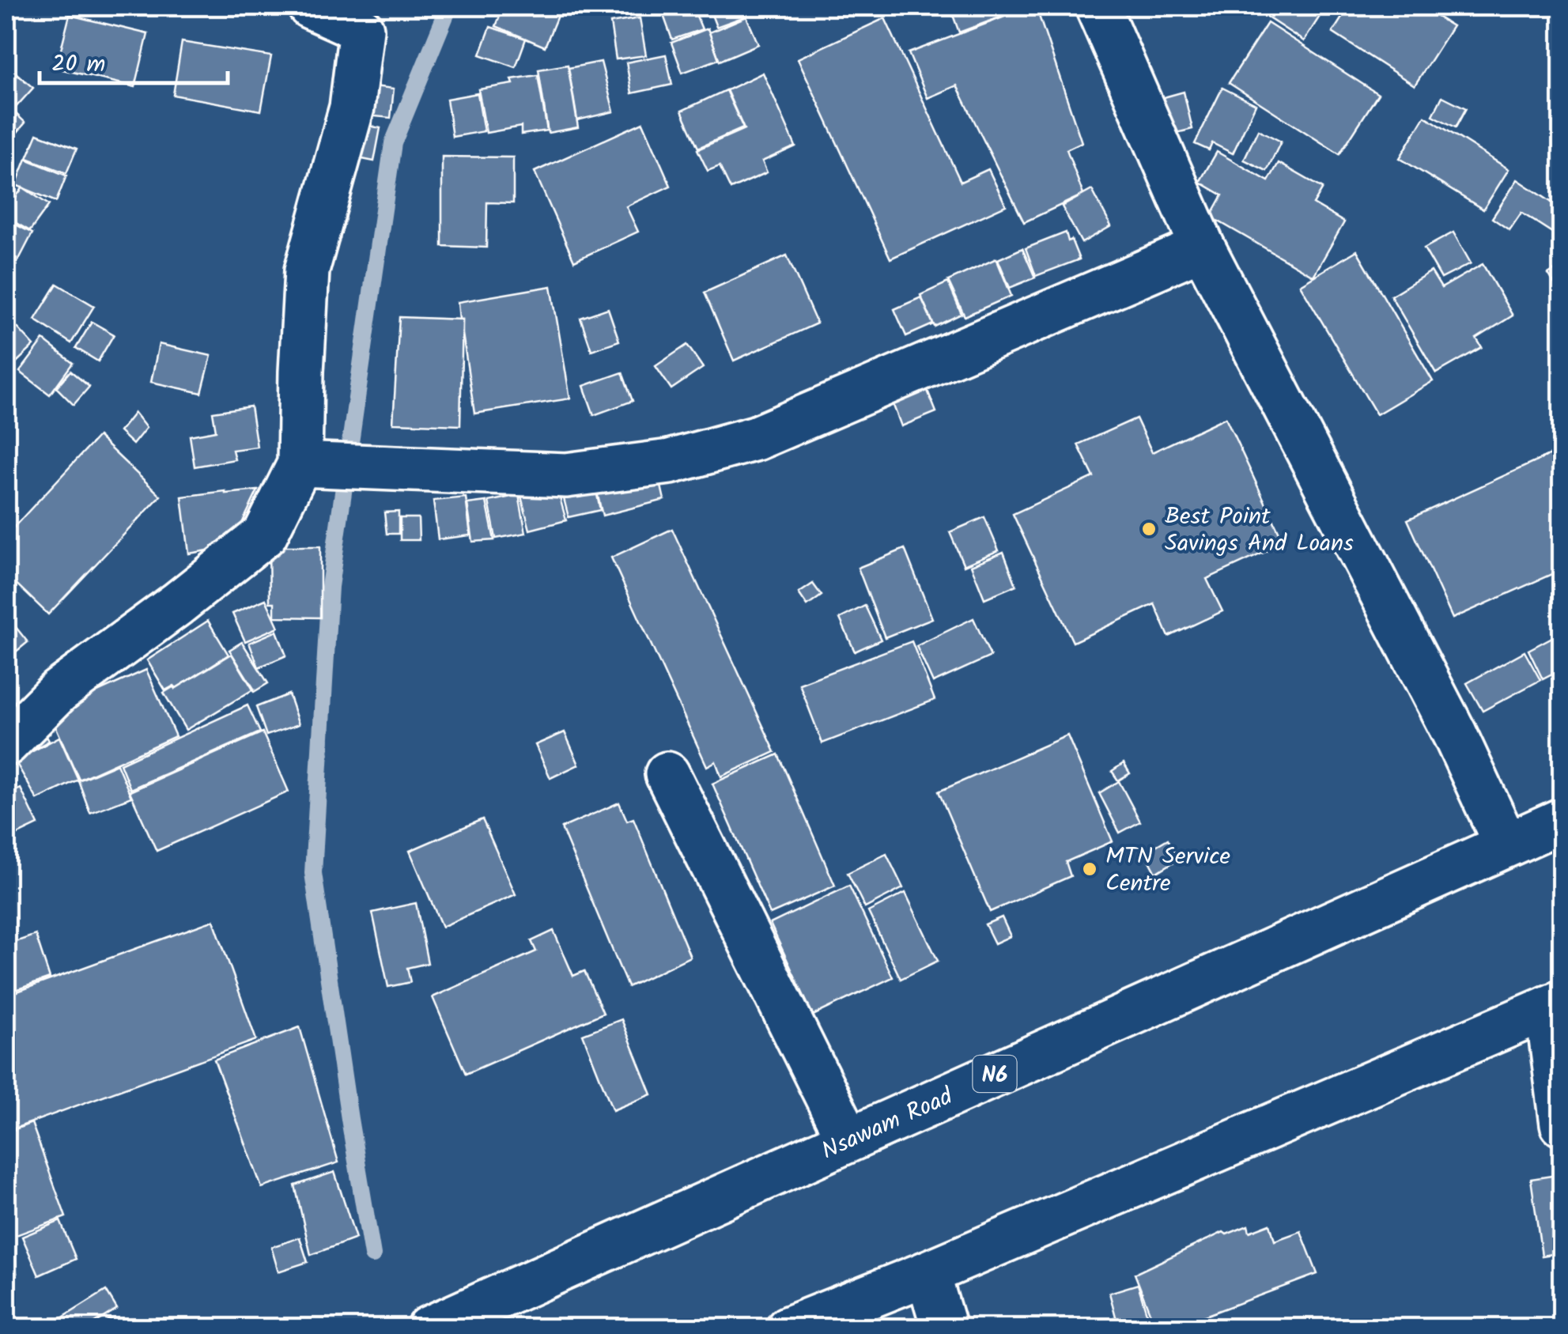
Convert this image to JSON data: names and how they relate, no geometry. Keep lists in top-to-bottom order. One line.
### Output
{"streets":{"main road":["N6","Nsawam Road"]},"places":["Best Point Savings And Loans","MTN Service Centre"],"scale_bar":"20 m"}
